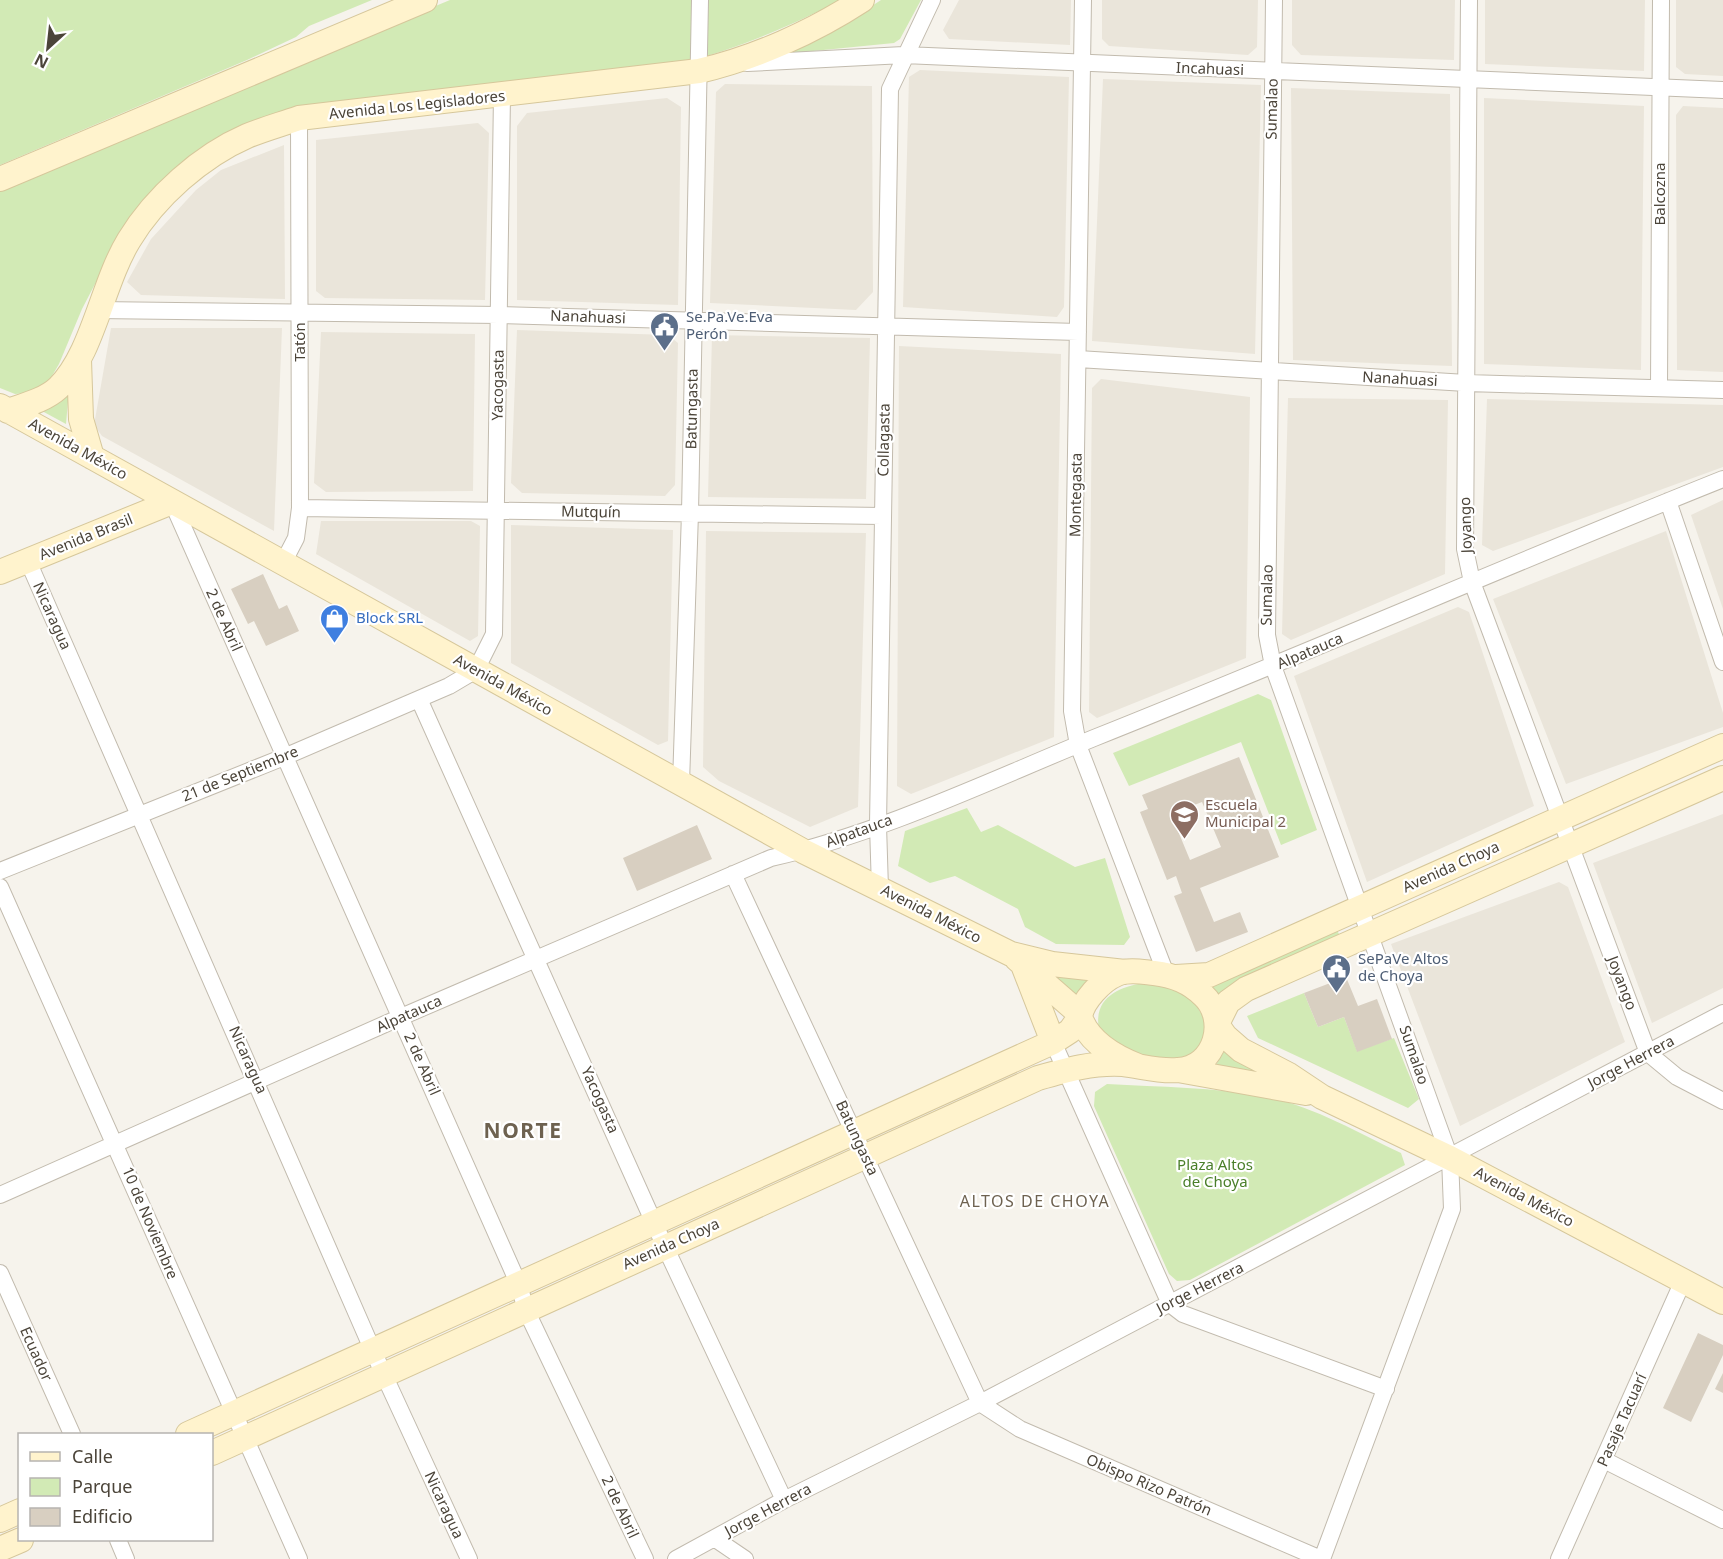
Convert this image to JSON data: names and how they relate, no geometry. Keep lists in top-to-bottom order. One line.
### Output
{"streets":{"main road":["Avenida Los Legisladores","Avenida México","Avenida Brasil","Avenida Choya"],"street":["Incahuasi","Sumalao","Balcozna","Nanahuasi","Tatón","Yacogasta","Batungasta","Collagasta","Montegasta","Mutquín","Joyango","Nicaragua","2 de Abril","Alpatauca","21 de Septiembre","Jorge Herrera","10 de Noviembre","Ecuador","Pasaje Tacuarí","Obispo Rizo Patrón"]},"crossings":[["Incahuasi","Avenida Los Legisladores"],["Incahuasi","Sumalao"],["Incahuasi","Balcozna"],["Incahuasi","Collagasta"],["Incahuasi","Montegasta"],["Incahuasi","Joyango"],["Avenida Los Legisladores","Nanahuasi"],["Avenida Los Legisladores","Tatón"],["Avenida Los Legisladores","Yacogasta"],["Avenida Los Legisladores","Batungasta"],["Avenida Los Legisladores","Avenida México"],["Sumalao","Nanahuasi"],["Sumalao","Avenida México"],["Sumalao","Alpatauca"],["Sumalao","Avenida Choya"],["Sumalao","Jorge Herrera"],["Sumalao","Obispo Rizo Patrón"],["Balcozna","Nanahuasi"],["Nanahuasi","Tatón"],["Nanahuasi","Yacogasta"],["Nanahuasi","Batungasta"],["Nanahuasi","Collagasta"],["Nanahuasi","Montegasta"],["Nanahuasi","Joyango"],["Tatón","Avenida México"],["Tatón","Mutquín"],["Yacogasta","Avenida México"],["Yacogasta","Mutquín"],["Yacogasta","Alpatauca"],["Yacogasta","21 de Septiembre"],["Yacogasta","Avenida Choya"],["Yacogasta","Jorge Herrera"],["Batungasta","Avenida México"],["Batungasta","Mutquín"],["Batungasta","Alpatauca"],["Batungasta","Avenida Choya"],["Batungasta","Jorge Herrera"],["Batungasta","Obispo Rizo Patrón"],["Collagasta","Avenida México"],["Collagasta","Mutquín"],["Collagasta","Alpatauca"],["Avenida México","Montegasta"],["Avenida México","Avenida Brasil"],["Avenida México","2 de Abril"],["Avenida México","Alpatauca"],["Avenida México","21 de Septiembre"],["Avenida México","Avenida Choya"],["Avenida México","Jorge Herrera"],["Avenida México","Pasaje Tacuarí"],["Montegasta","Alpatauca"],["Montegasta","Avenida Choya"],["Joyango","Alpatauca"],["Joyango","Avenida Choya"],["Joyango","Jorge Herrera"],["Avenida Brasil","Nicaragua"],["Avenida Brasil","2 de Abril"],["Nicaragua","Alpatauca"],["Nicaragua","21 de Septiembre"],["Nicaragua","Avenida Choya"],["2 de Abril","Alpatauca"],["2 de Abril","21 de Septiembre"],["2 de Abril","Avenida Choya"],["Alpatauca","10 de Noviembre"],["Avenida Choya","10 de Noviembre"],["Jorge Herrera","Obispo Rizo Patrón"]],"districts":["NORTE","ALTOS DE CHOYA"],"parks":["Plaza Altos de Choya"],"places":{"public building":["Se.Pa.Ve.Eva Perón","SePaVe Altos de Choya"],"shop":["Block SRL"],"school or university":["Escuela Municipal 2"]},"legend":["Calle","Parque","Edificio"],"north":"bottom left"}
